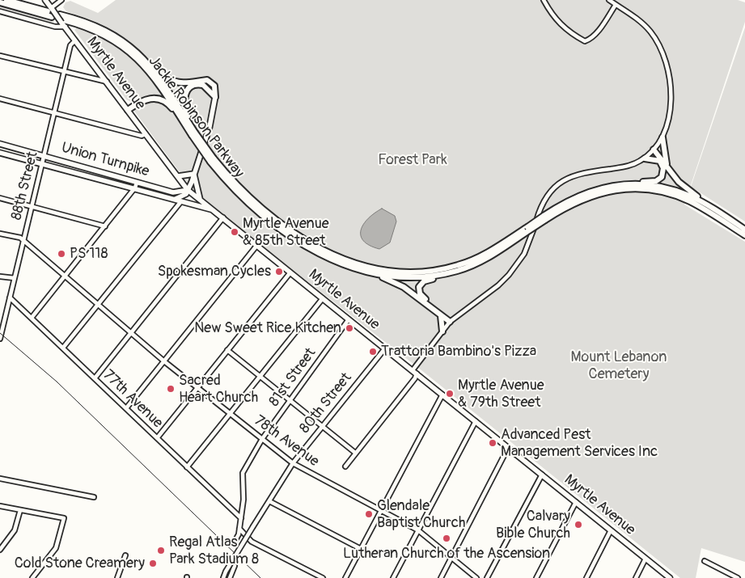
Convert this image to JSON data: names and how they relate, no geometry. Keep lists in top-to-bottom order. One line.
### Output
{"streets":{"highway":["Jackie Robinson Parkway"],"main road":["Myrtle Avenue","Union Turnpike"],"street":["88th Street","81st Street","77th Avenue","80th Street","78th Avenue"]},"crossings":[["Myrtle Avenue","Jackie Robinson Parkway"],["Myrtle Avenue","Union Turnpike"],["Myrtle Avenue","88th Street"],["Myrtle Avenue","81st Street"],["Myrtle Avenue","80th Street"],["Union Turnpike","88th Street"],["88th Street","77th Avenue"],["88th Street","78th Avenue"],["81st Street","77th Avenue"],["81st Street","78th Avenue"],["80th Street","78th Avenue"]],"parks":["Forest Park","Mount Lebanon Cemetery"],"places":["Myrtle Avenue & 85th Street","PS 118","Spokesman Cycles","New Sweet Rice Kitchen","Trattoria Bambino's Pizza","Sacred Heart Church","Myrtle Avenue & 79th Street","Advanced Pest Management Services Inc","Glendale Baptist Church","Calvary Bible Church","Lutheran Church of the Ascension","Regal Atlas Park Stadium 8","Cold Stone Creamery"]}
